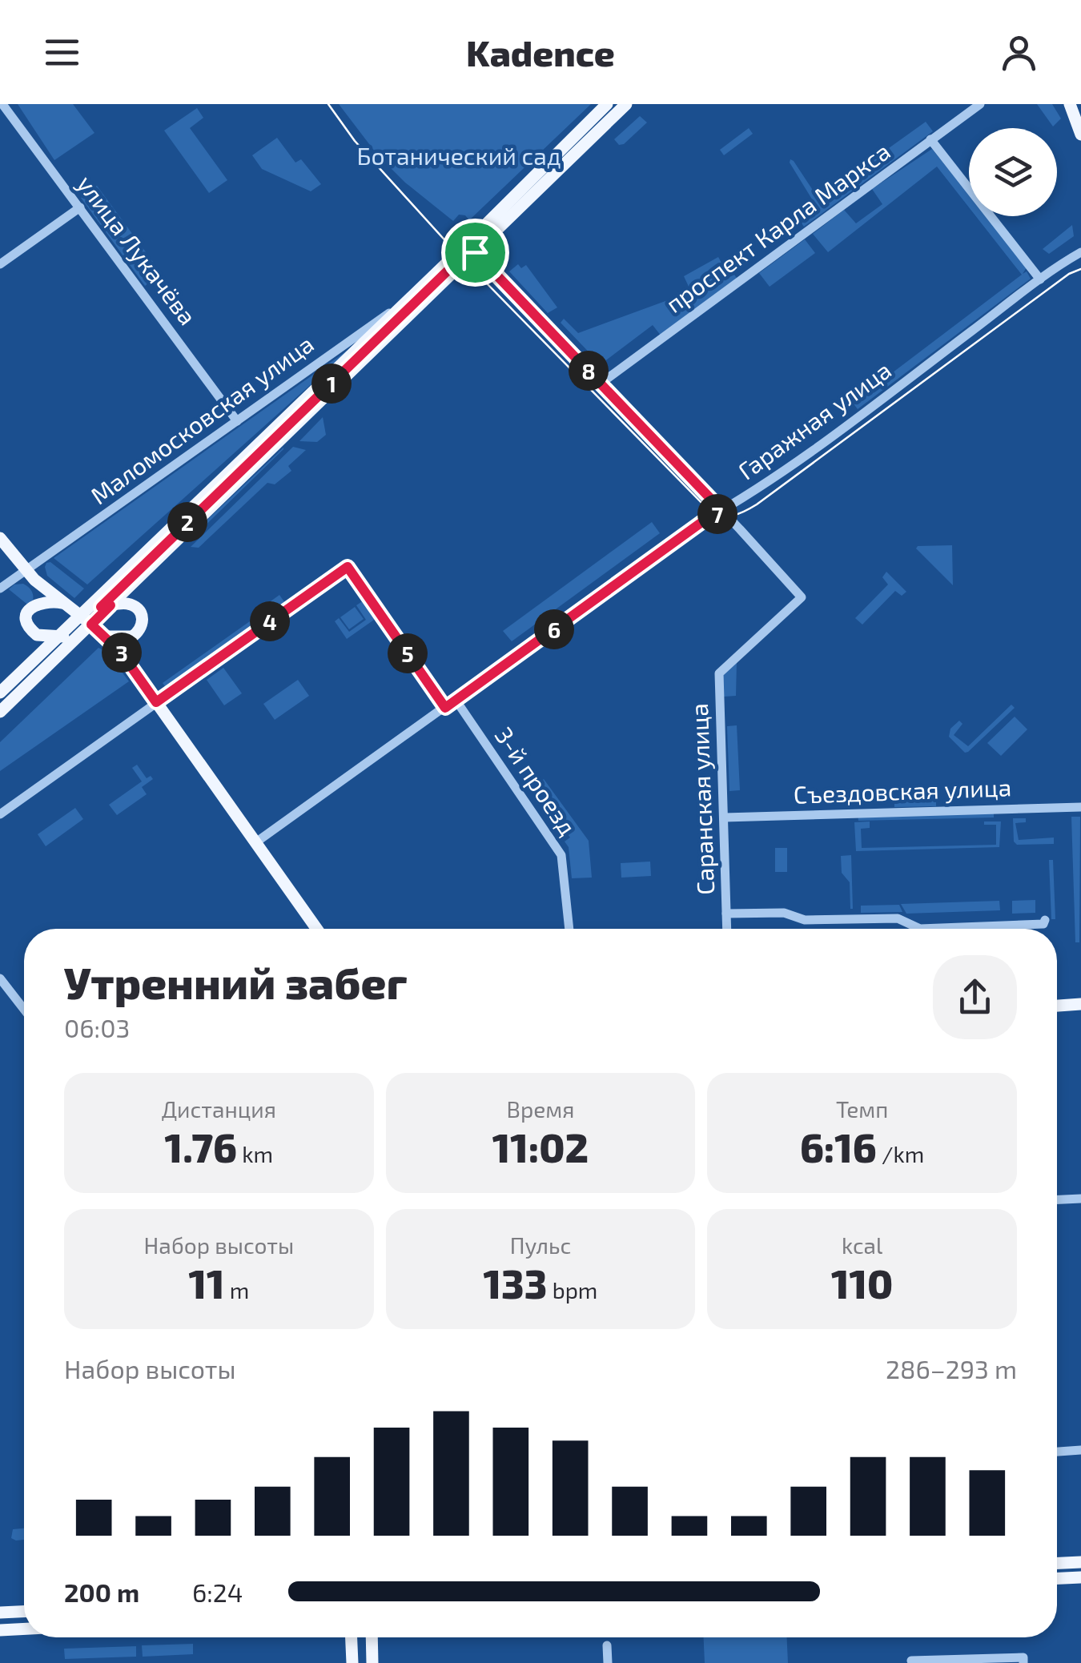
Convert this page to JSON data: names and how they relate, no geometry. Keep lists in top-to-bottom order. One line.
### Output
{"streets":{"street":["проспект Карла Маркса","улица Лукачёва","Маломосковская улица","Гаражная улица","3-й проезд","Съездовская улица","Саранская улица"]},"crossings":[["улица Лукачёва","Маломосковская улица"],["Гаражная улица","3-й проезд"],["Гаражная улица","Саранская улица"],["Съездовская улица","Саранская улица"]],"parks":["Ботанический сад"],"page":{"header":"Kadence","pins":["8","1","7","2","4","6","3","5"],"heading":["Утренний забег","06:03"],"stats":[["Дистанция","1.76 km"],["Время","11:02"],["Темп","6:16 /km"],["Набор высоты","11 m"],["Пульс","133 bpm"],["kcal","110"]],"chart":["Набор высоты","286–293 m"],"list":[{"name":"200 m","note":"6:24"}]}}
